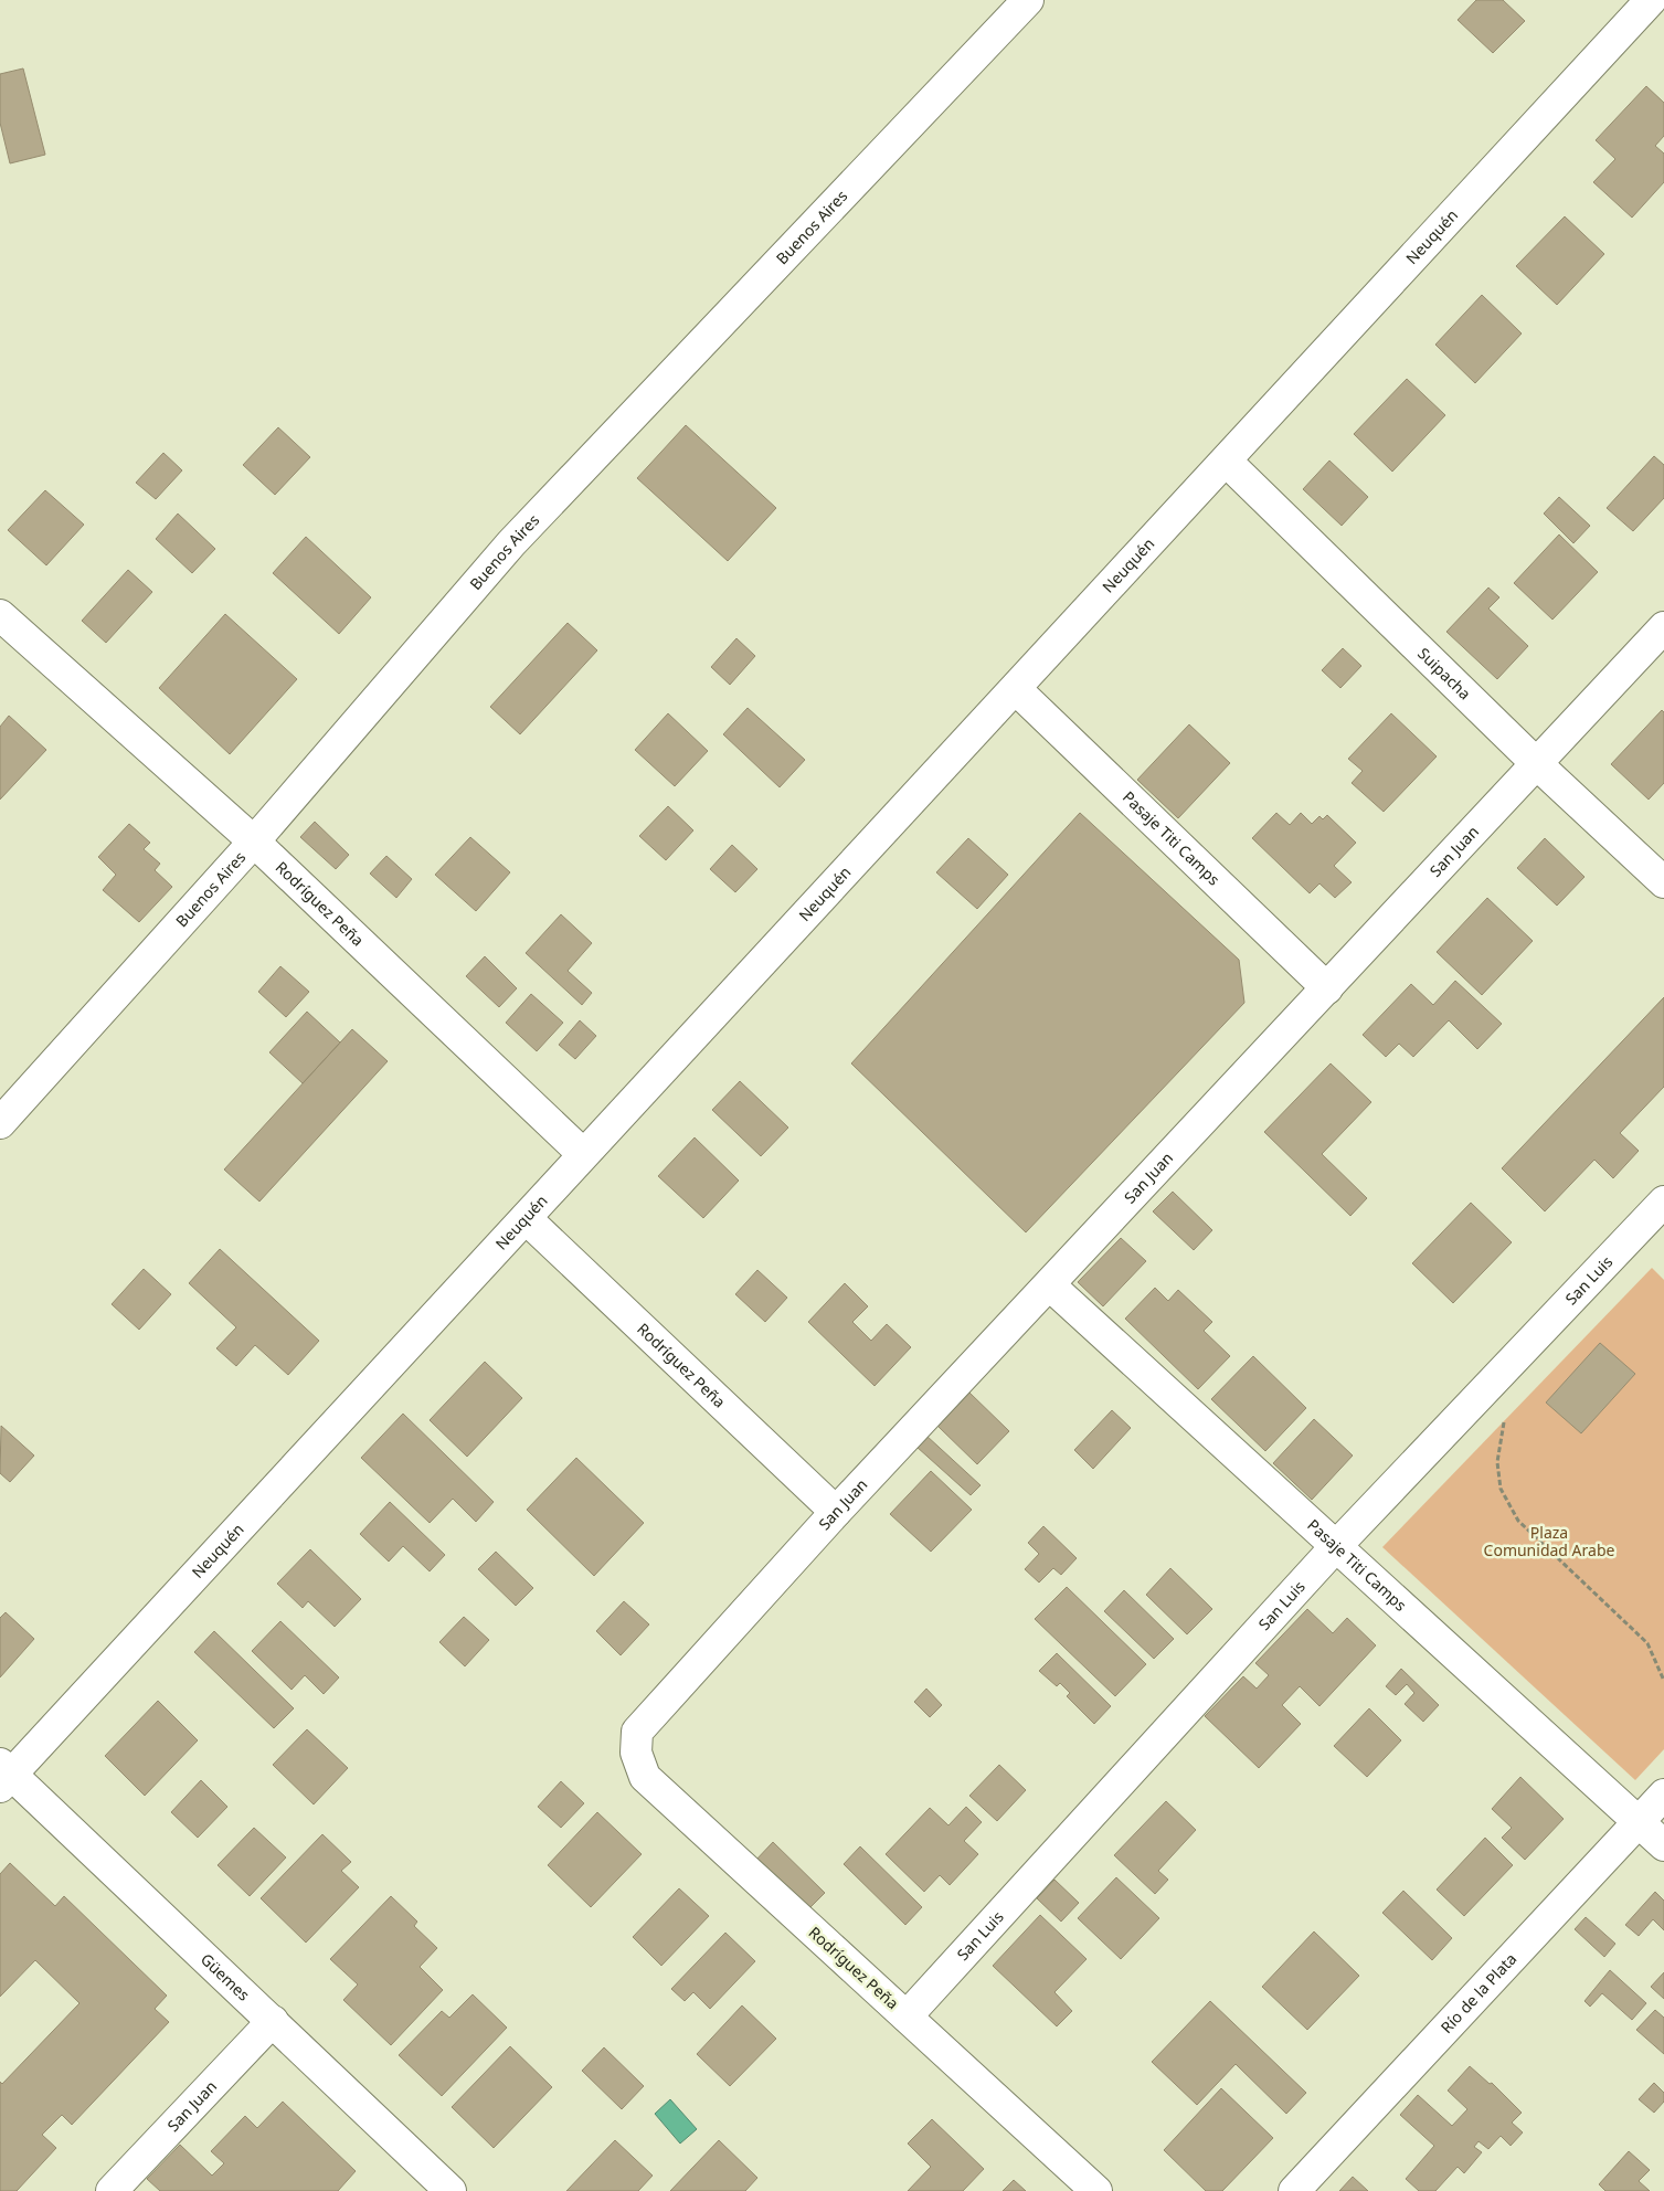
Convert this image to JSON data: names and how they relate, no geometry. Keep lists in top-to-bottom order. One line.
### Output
{"streets":{"street":["Buenos Aires","Neuquén","Suipacha","Pasaje Titi Camps","San Juan","Rodríguez Peña","San Luis","Güemes","Río de la Plata"]},"crossings":[["Buenos Aires","Rodríguez Peña"],["Neuquén","Suipacha"],["Neuquén","Pasaje Titi Camps"],["Neuquén","Rodríguez Peña"],["Neuquén","Güemes"],["Suipacha","San Juan"],["Pasaje Titi Camps","San Juan"],["Pasaje Titi Camps","San Luis"],["Pasaje Titi Camps","Río de la Plata"],["San Juan","Rodríguez Peña"],["San Juan","Güemes"],["Rodríguez Peña","San Luis"]],"parks":["Plaza Comunidad Arabe"]}
